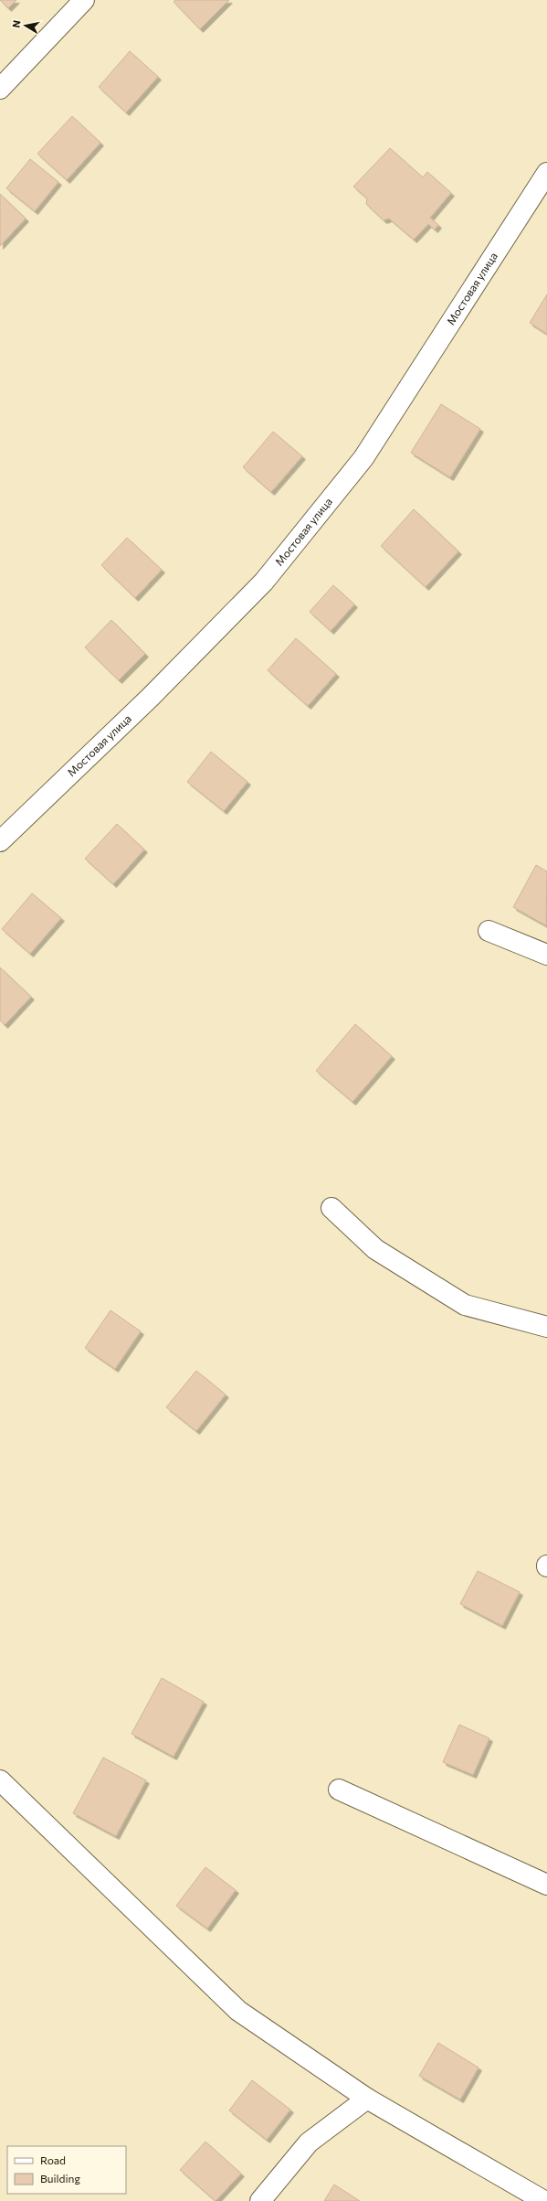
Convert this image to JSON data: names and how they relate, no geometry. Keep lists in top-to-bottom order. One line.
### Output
{"streets":{"street":["Мостовая улица"]},"legend":["Road","Building"],"north":"left"}
